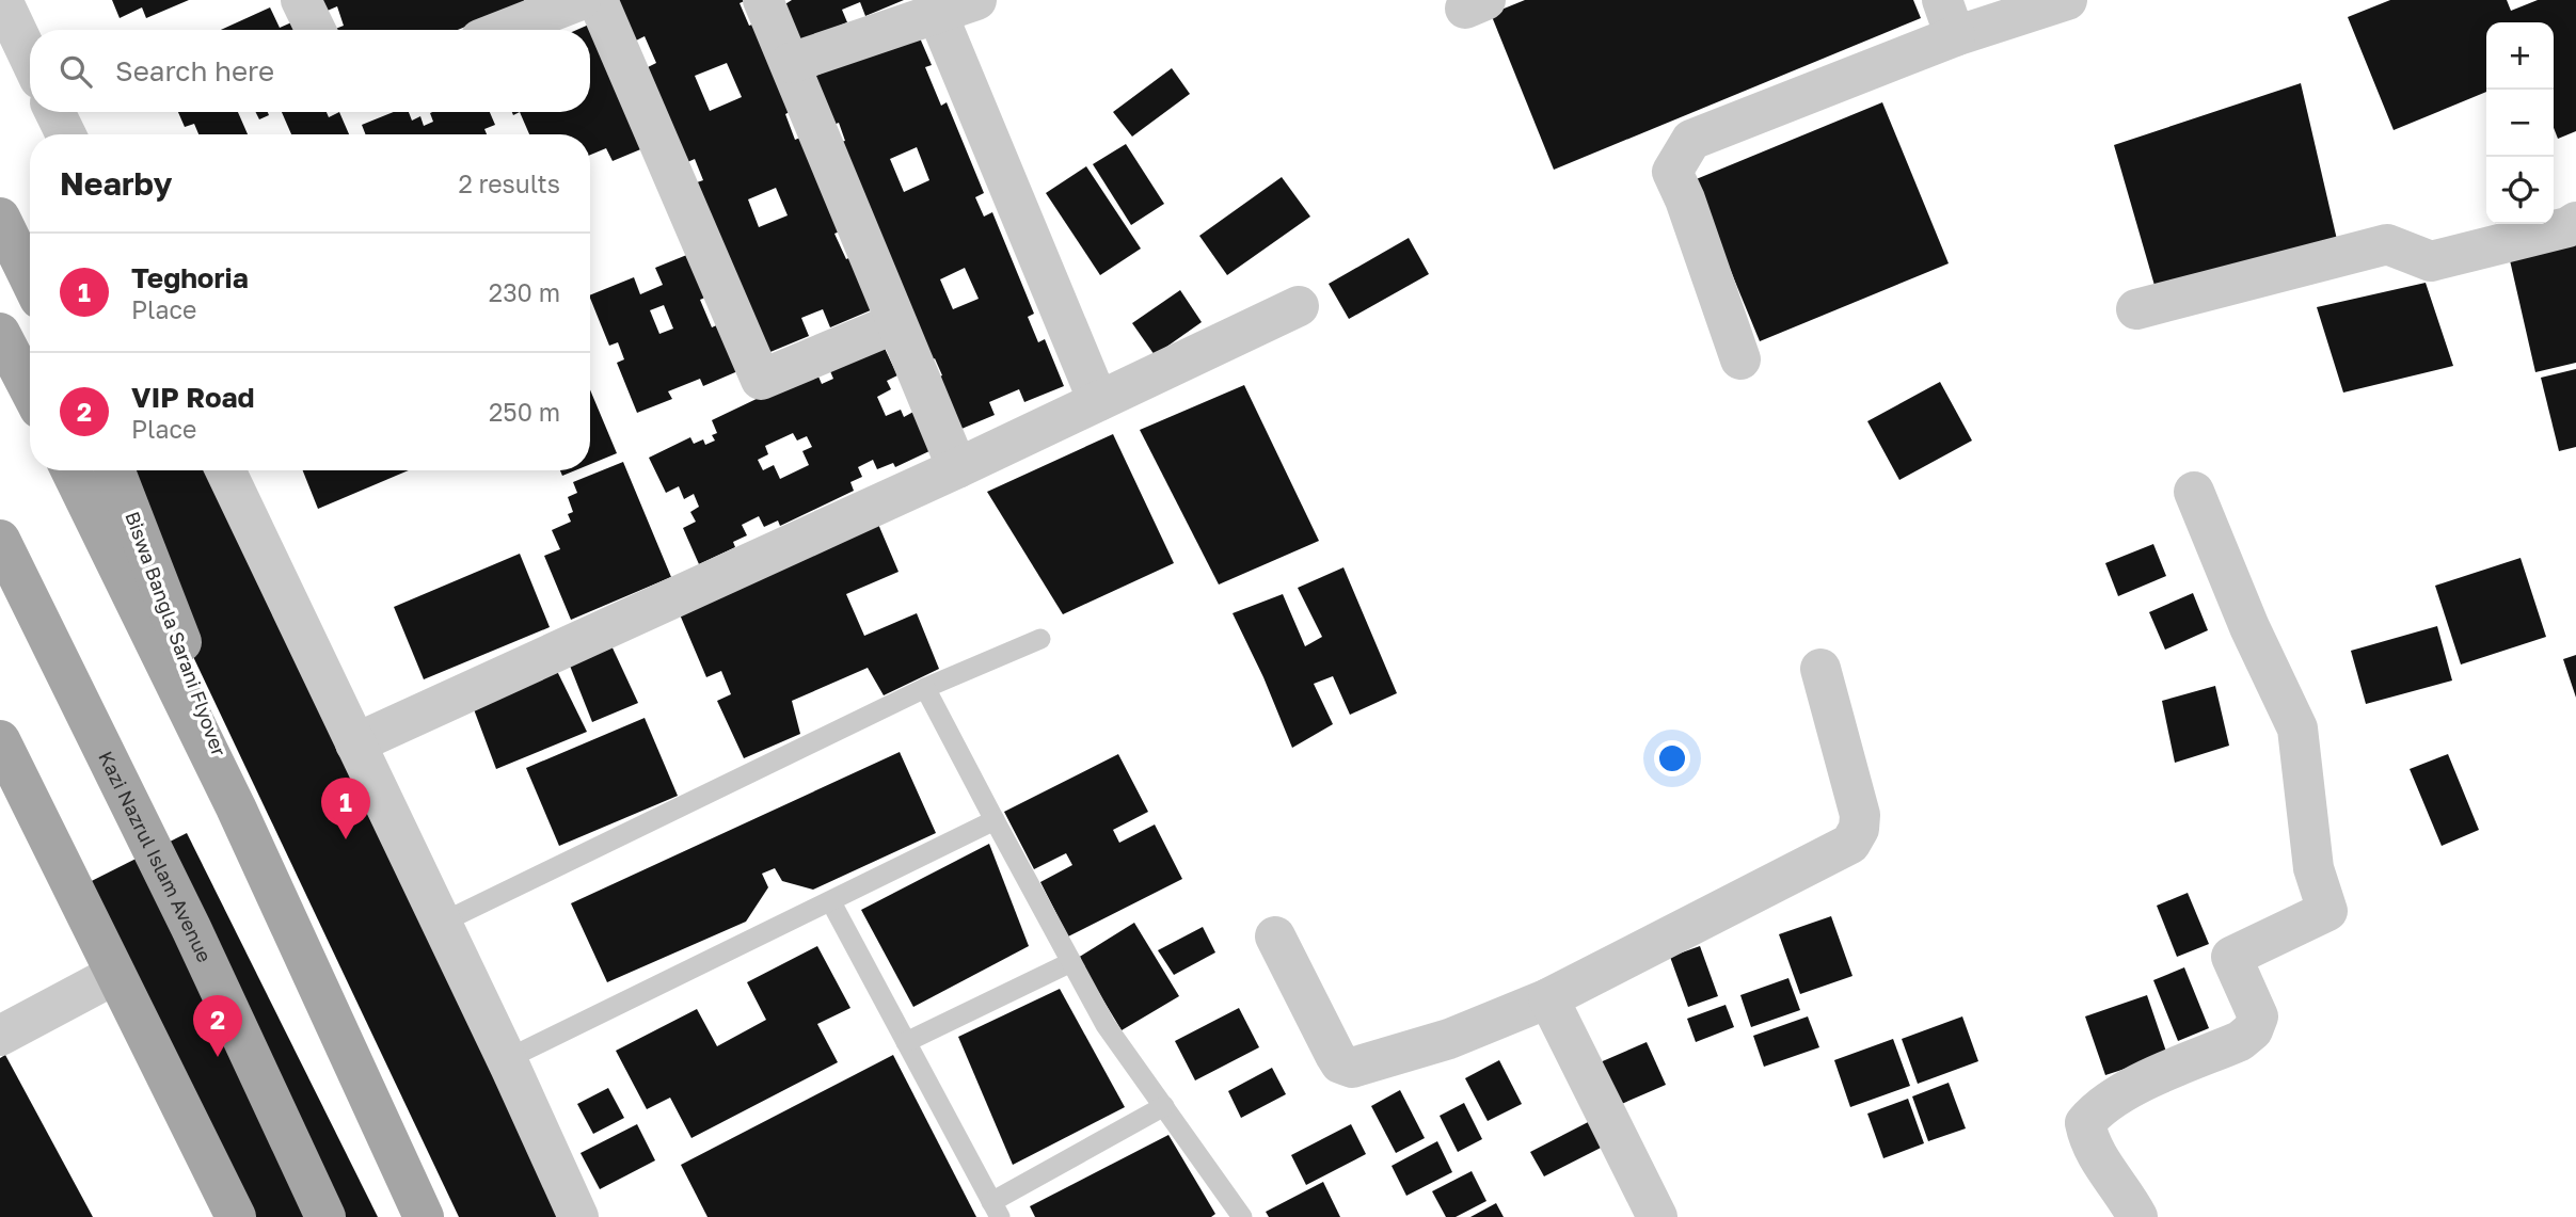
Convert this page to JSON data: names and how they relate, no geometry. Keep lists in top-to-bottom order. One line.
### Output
{"streets":{"main road":["Biswa Bangla Sarani Flyover","Kazi Nazrul Islam Avenue"]},"page":{"map_buttons":["+","−"],"search":"Search here","heading":["Nearby","2 results"],"list":[{"mark":"1","name":"Teghoria","note":"Place","value":"230 m"},{"mark":"2","name":"VIP Road","note":"Place","value":"250 m"}],"pins":["1","2"]}}
